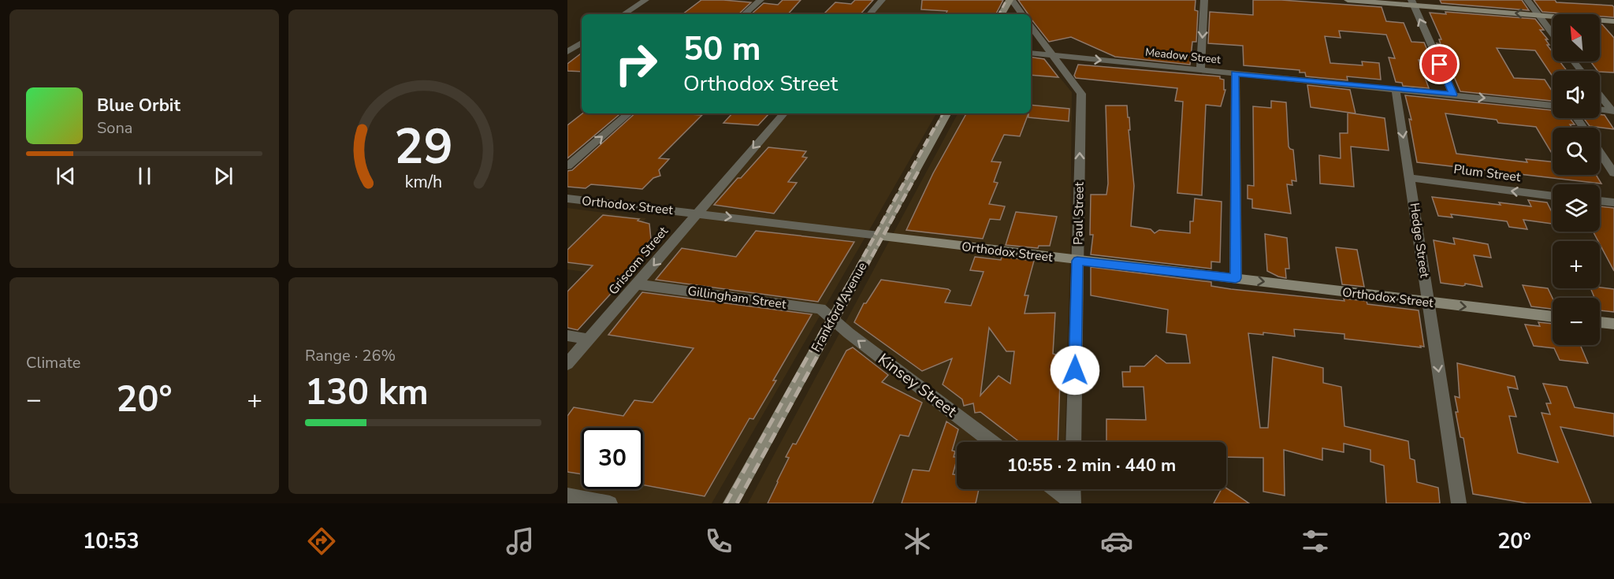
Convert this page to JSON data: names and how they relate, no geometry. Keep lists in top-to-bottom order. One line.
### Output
{"streets":{"street":["Meadow Street","Plum Street","Orthodox Street","Paul Street","Hedge Street","Griscom Street","Gillingham Street","Frankford Avenue","Kinsey Street"]},"crossings":[["Meadow Street","Paul Street"],["Meadow Street","Hedge Street"],["Plum Street","Hedge Street"],["Orthodox Street","Paul Street"],["Orthodox Street","Hedge Street"],["Orthodox Street","Griscom Street"],["Orthodox Street","Frankford Avenue"],["Griscom Street","Gillingham Street"],["Gillingham Street","Frankford Avenue"],["Gillingham Street","Kinsey Street"],["Frankford Avenue","Kinsey Street"]],"one_way":["Plum Street","Orthodox Street","Paul Street","Hedge Street","Griscom Street","Kinsey Street"],"north":"top left","page":{"map_buttons":["+","−"],"turn":["50 m","Orthodox Street"],"song":["Blue Orbit","Sona"],"tile":["Climate",["Range · 26%","130 km"]],"heat":["−","20°","+"],"limit":"30","trip":"10:55 · 2 min · 440 m","tabs":["10:53","20°"],"gauge":["29","km/h"]}}
